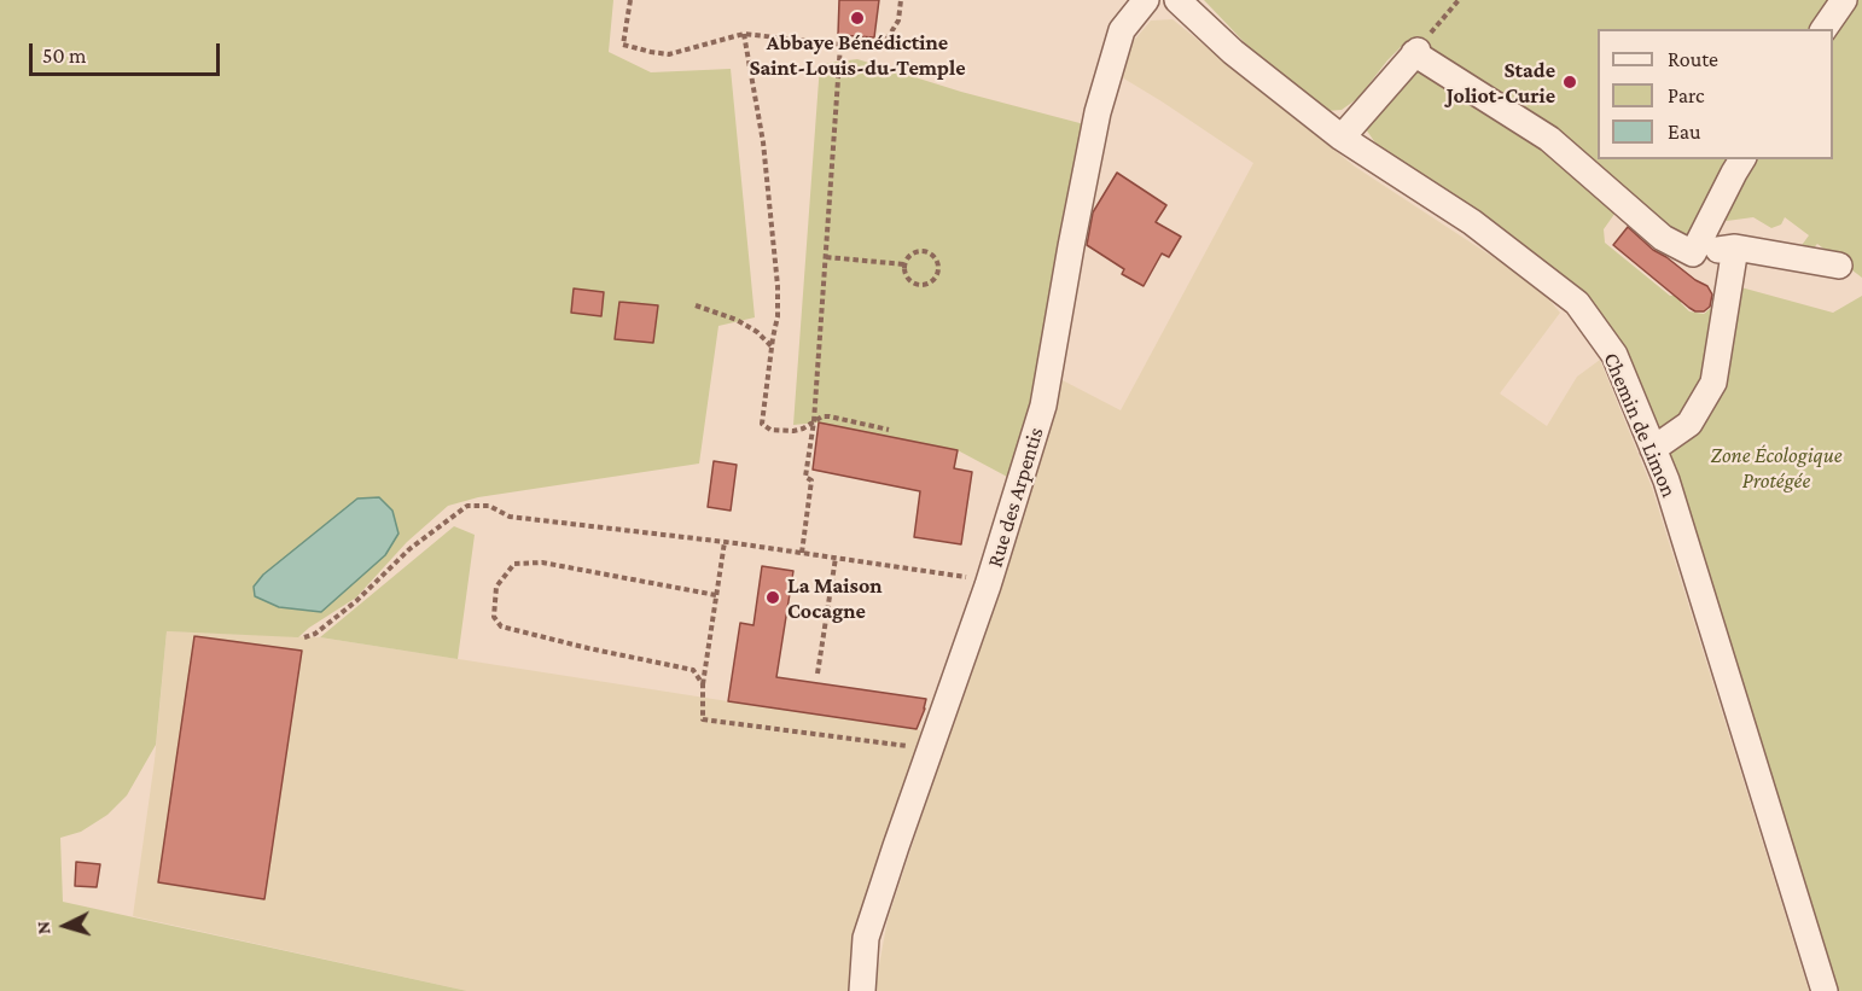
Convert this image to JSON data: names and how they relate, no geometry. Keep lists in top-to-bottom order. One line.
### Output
{"streets":{"street":["Chemin de Limon","Rue des Arpentis"]},"parks":["Zone Écologique Protégée"],"places":["Abbaye Bénédictine Saint-Louis-du-Temple","Stade Joliot-Curie","La Maison Cocagne"],"legend":["Route","Parc","Eau"],"scale_bar":"50 m","north":"left"}
